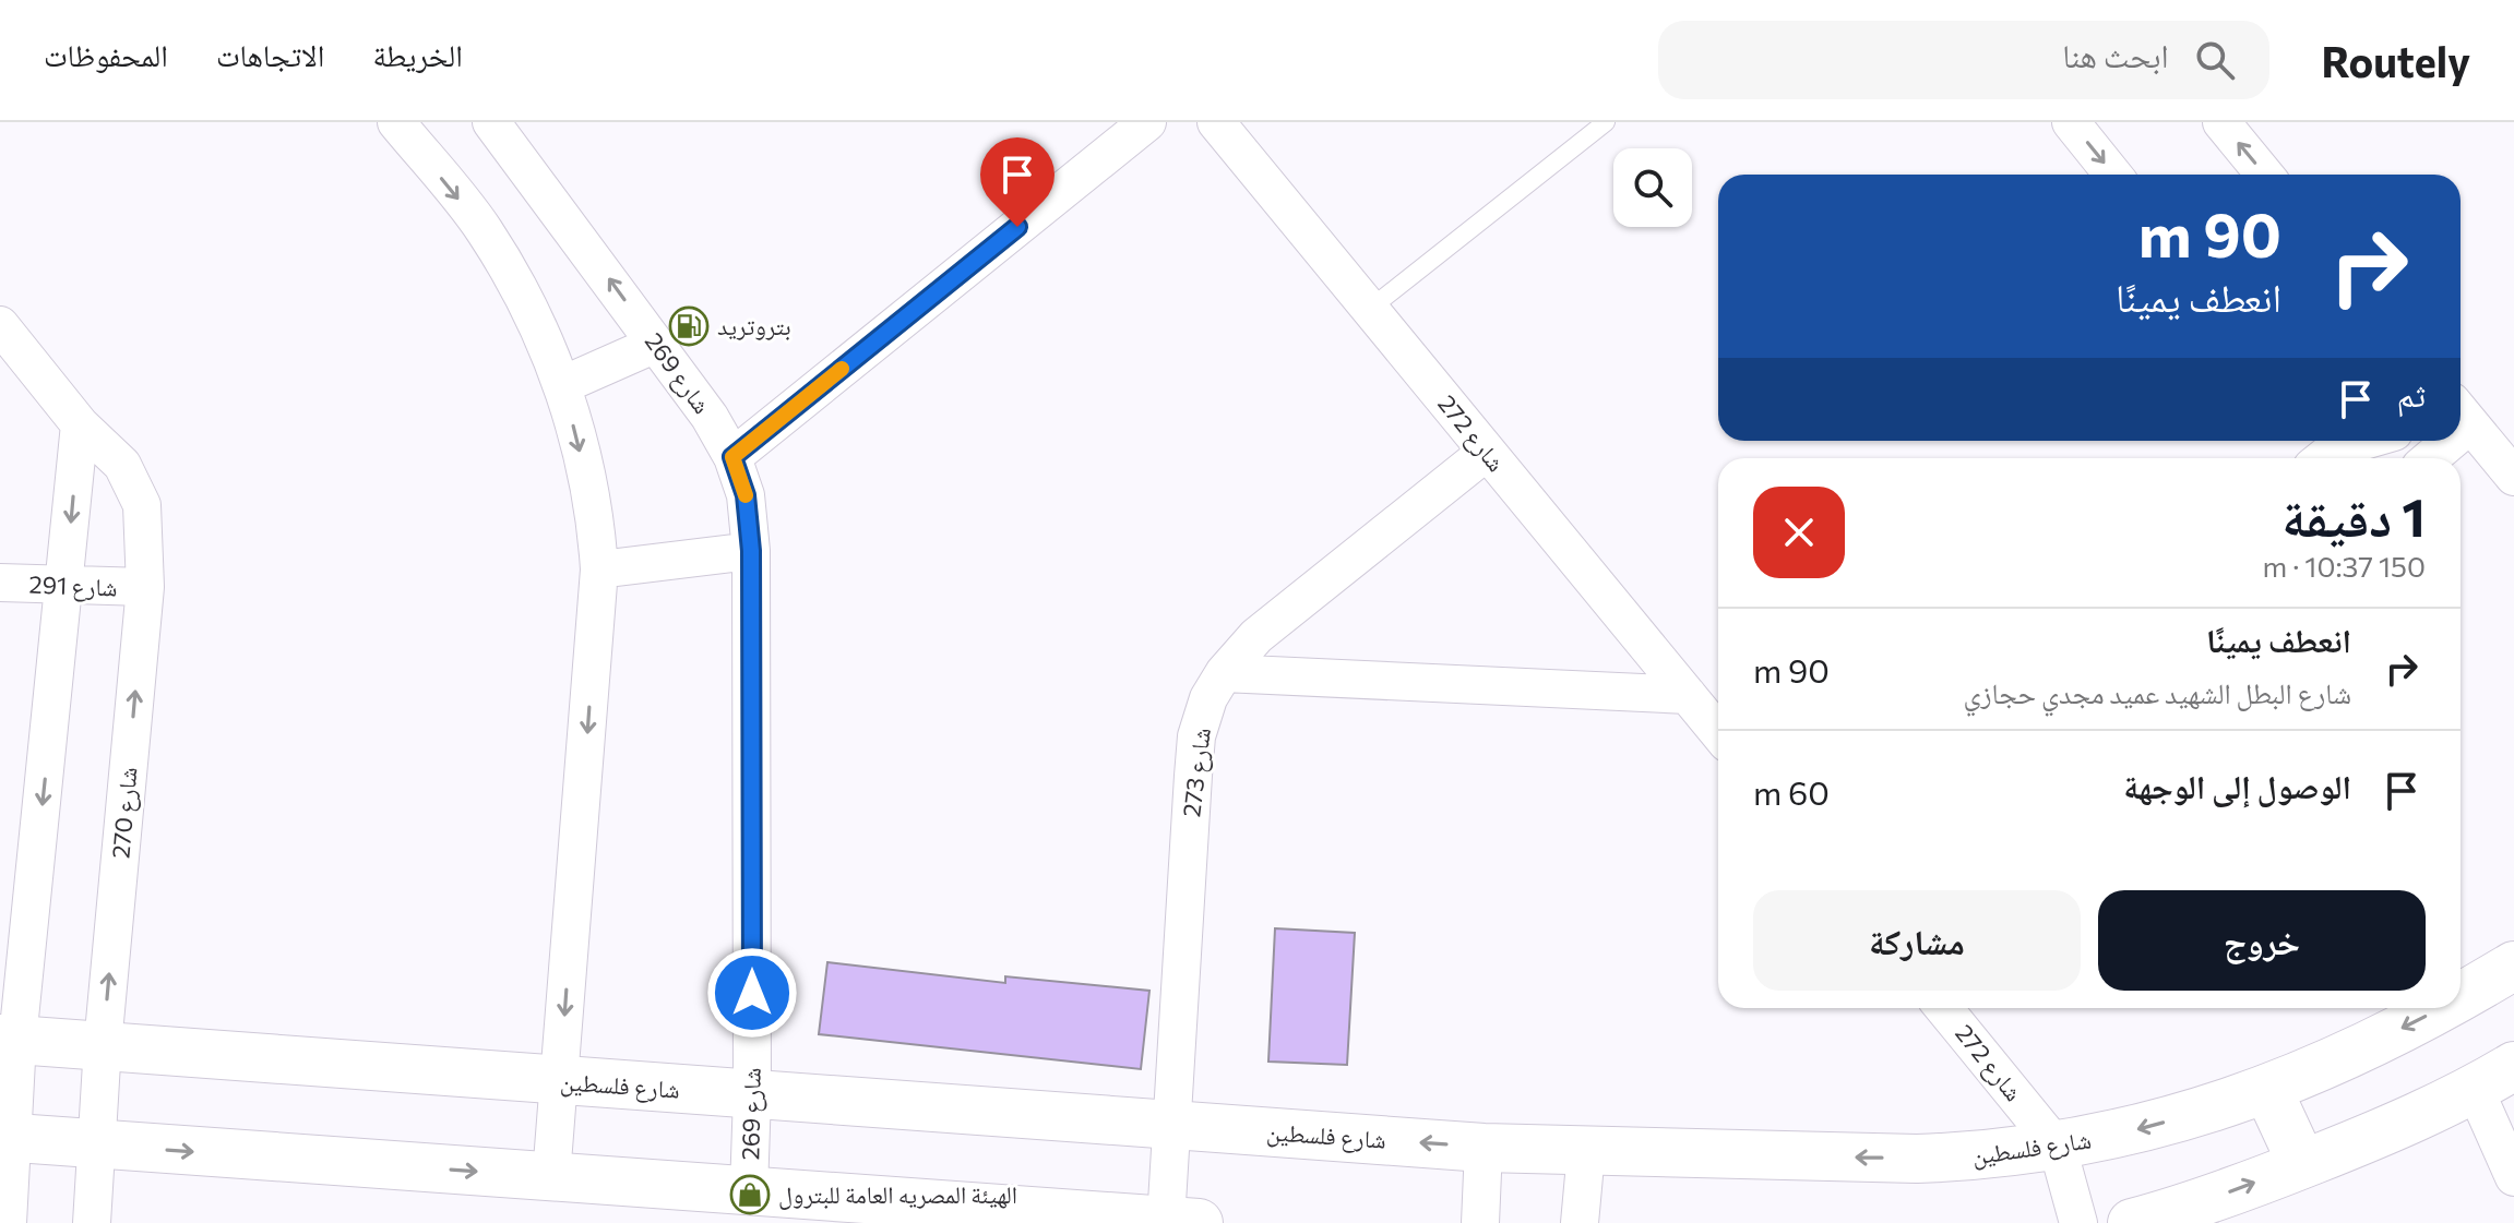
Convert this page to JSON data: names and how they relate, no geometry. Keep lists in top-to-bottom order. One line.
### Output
{"streets":{"street":["شارع 269","شارع 272","شارع 291","شارع 273","شارع 270","شارع فلسطين"]},"crossings":[["شارع 269","شارع فلسطين"],["شارع 272","شارع 273"],["شارع 272","شارع فلسطين"],["شارع 291","شارع 270"],["شارع 273","شارع فلسطين"],["شارع 270","شارع فلسطين"]],"places":{"fuel station":["بتروتريد"],"shop":["الهيئة المصريه العامة للبترول"]},"page":{"header":"Routely","search":"ابحث هنا","nav":["الخريطة","الاتجاهات","المحفوظات"],"turn":["90 m","انعطف يمينًا"],"then":"ثم","heading":["1 دقيقة","150 m · 10:37"],"list":[{"name":"انعطف يمينًا","note":"شارع البطل الشهيد عميد مجدي حجازي","value":"90 m"},{"name":"الوصول إلى الوجهة","value":"60 m"}],"buttons":["خروج","مشاركة"]}}
